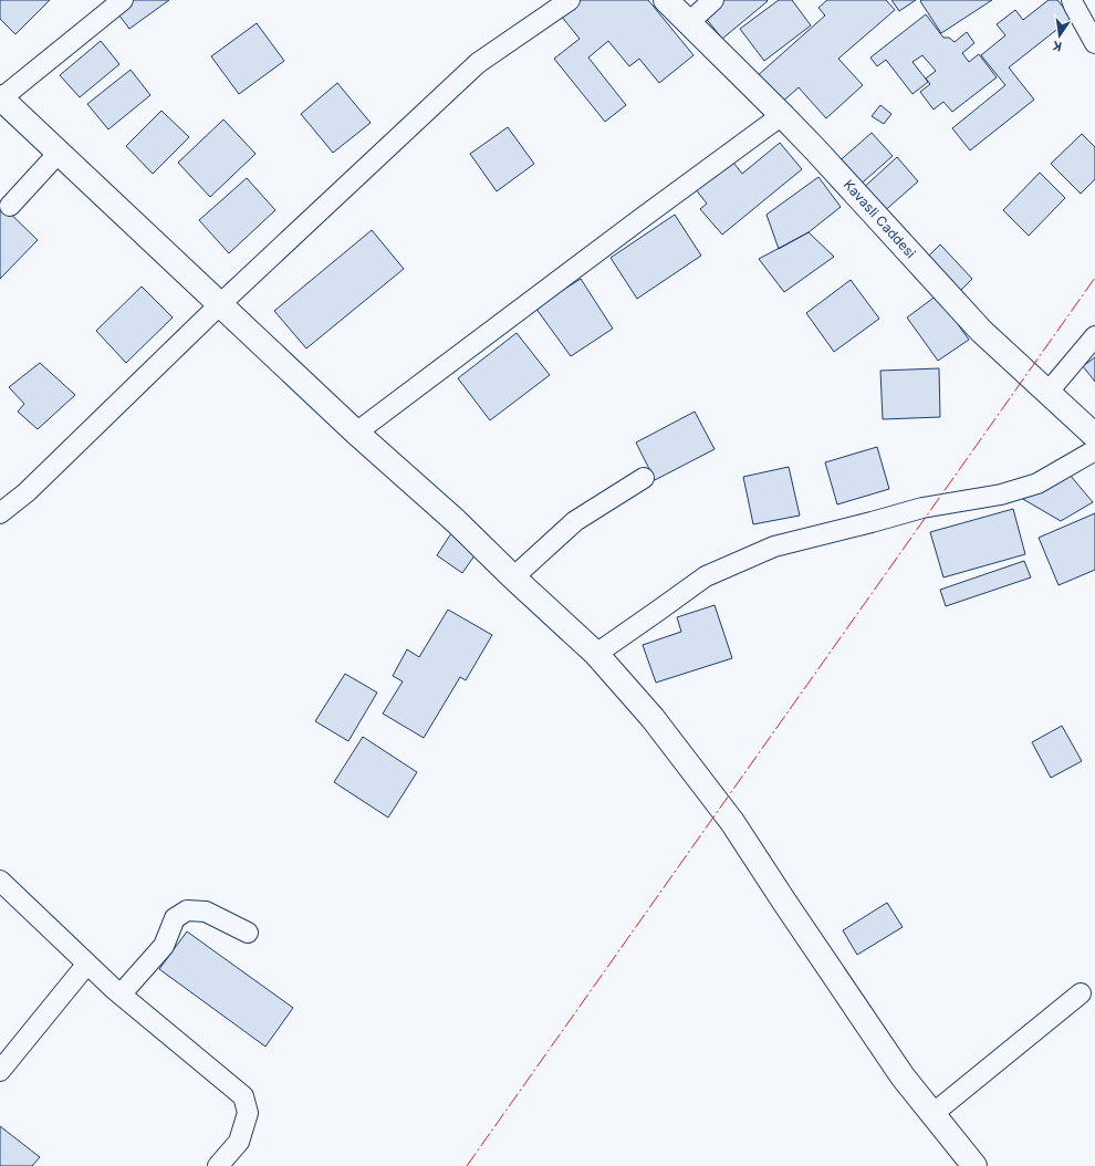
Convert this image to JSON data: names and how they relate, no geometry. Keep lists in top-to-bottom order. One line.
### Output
{"streets":{"street":["Kavasli Caddesi"]},"north":"bottom"}
